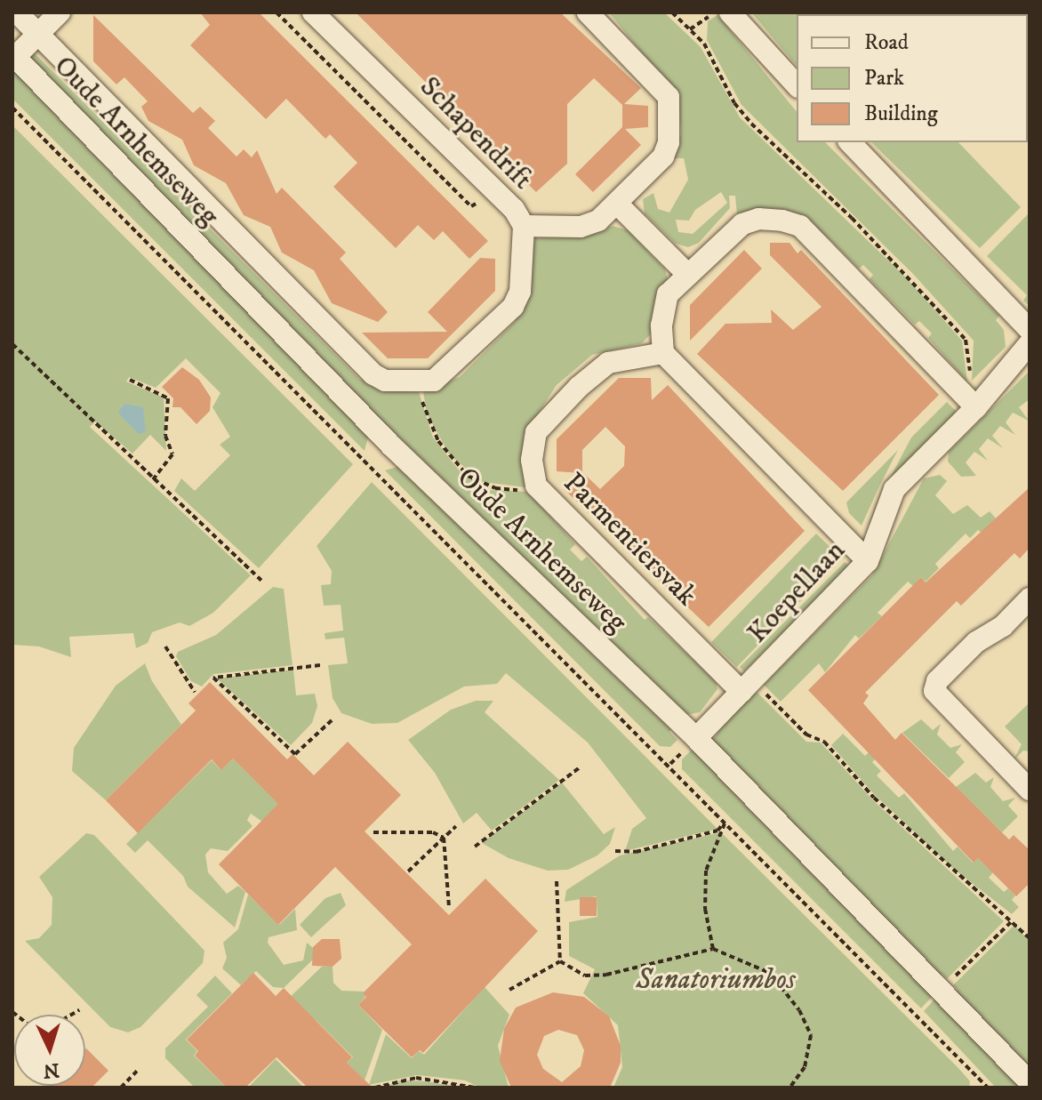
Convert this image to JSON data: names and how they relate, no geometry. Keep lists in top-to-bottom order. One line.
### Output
{"streets":{"street":["Schapendrift","Oude Arnhemseweg","Parmentiersvak","Koepellaan"]},"crossings":[["Oude Arnhemseweg","Koepellaan"],["Parmentiersvak","Koepellaan"]],"parks":["Sanatoriumbos"],"legend":["Road","Park","Building"],"north":"bottom"}
